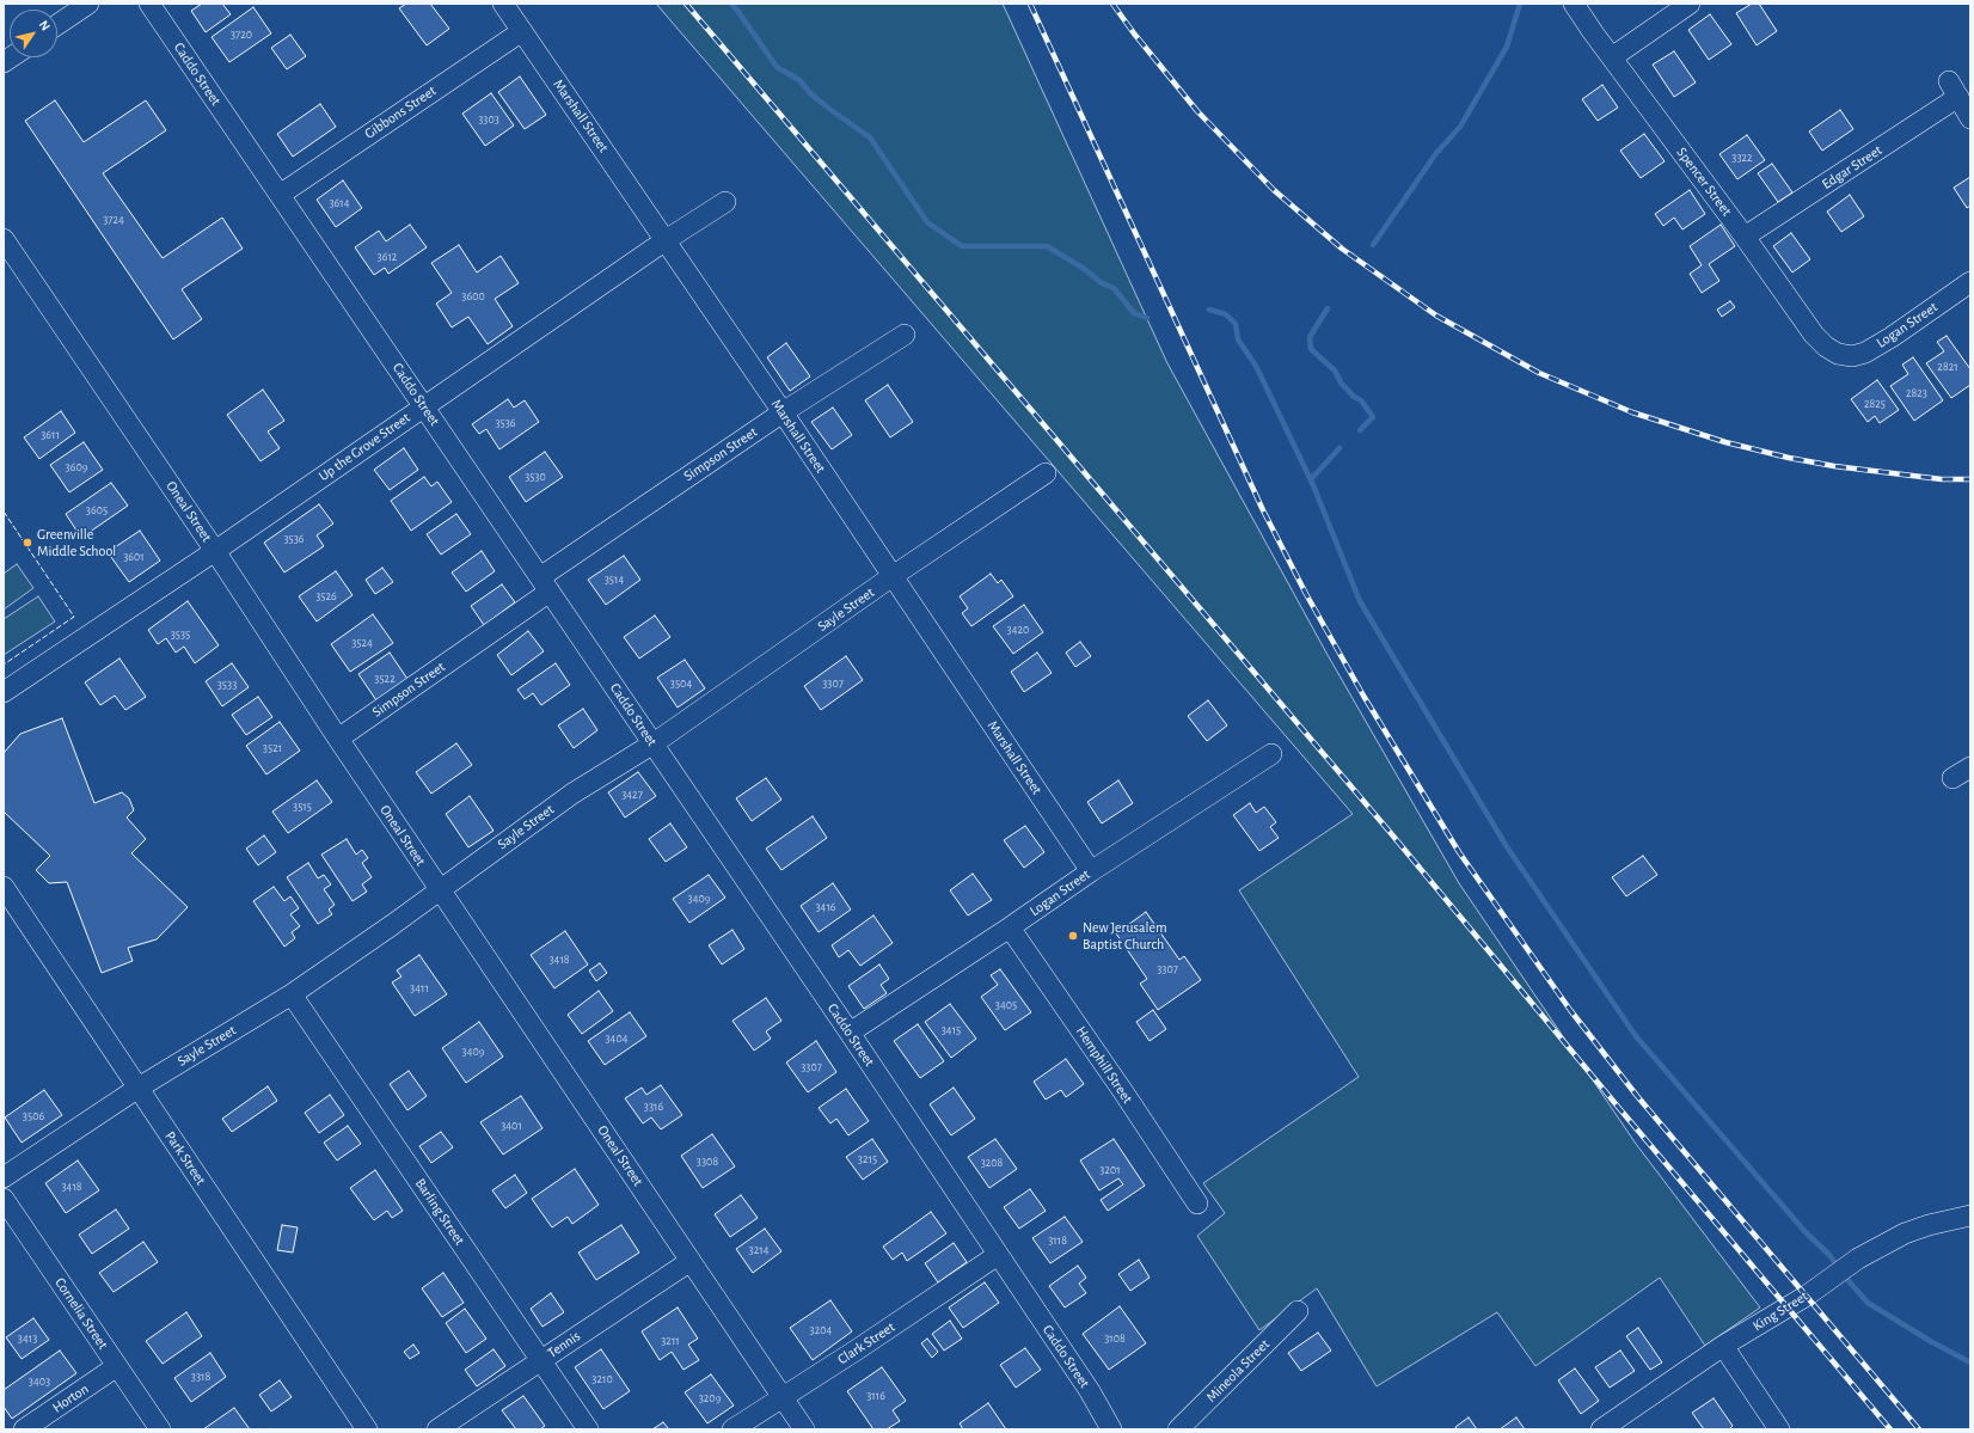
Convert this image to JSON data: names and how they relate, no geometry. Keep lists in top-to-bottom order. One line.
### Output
{"streets":{"street":["Caddo Street","Gibbons Street","Marshall Street","Edgar Street","Spencer Street","Logan Street","Up the Grove Street","Simpson Street","Oneal Street","Sayle Street","Hemphill Street","Park Street","Barling Street","King Street","Cornelia Street","Clark Street","Tennis","Mineola Street","Horton"]},"crossings":[["Caddo Street","Gibbons Street"],["Caddo Street","Logan Street"],["Caddo Street","Up the Grove Street"],["Caddo Street","Simpson Street"],["Caddo Street","Sayle Street"],["Caddo Street","Clark Street"],["Gibbons Street","Marshall Street"],["Marshall Street","Logan Street"],["Marshall Street","Up the Grove Street"],["Marshall Street","Simpson Street"],["Marshall Street","Sayle Street"],["Edgar Street","Spencer Street"],["Spencer Street","Logan Street"],["Logan Street","Hemphill Street"],["Up the Grove Street","Oneal Street"],["Simpson Street","Oneal Street"],["Oneal Street","Sayle Street"],["Oneal Street","Clark Street"],["Oneal Street","Tennis"],["Sayle Street","Park Street"],["Sayle Street","Barling Street"],["Barling Street","Tennis"],["Cornelia Street","Horton"]],"places":["Greenville Middle School","New Jerusalem Baptist Church"],"house_numbers":["3720","3303","3322","3614","3724","3612","3600","2821","2823","2825","3536","3611","3609","3530","3605","3536","3601","3514","3526","3420","3535","3524","3522","3504","3307","3533","3521","3427","3515","3409","3416","3418","3307","3411","3405","3415","3404","3409","3307","3316","3506","3401","3215","3308","3208","3201","3418","3118","3214","3204","3413","3108","3211","3318","3210","3403","3116","3209"],"north":"top right"}
